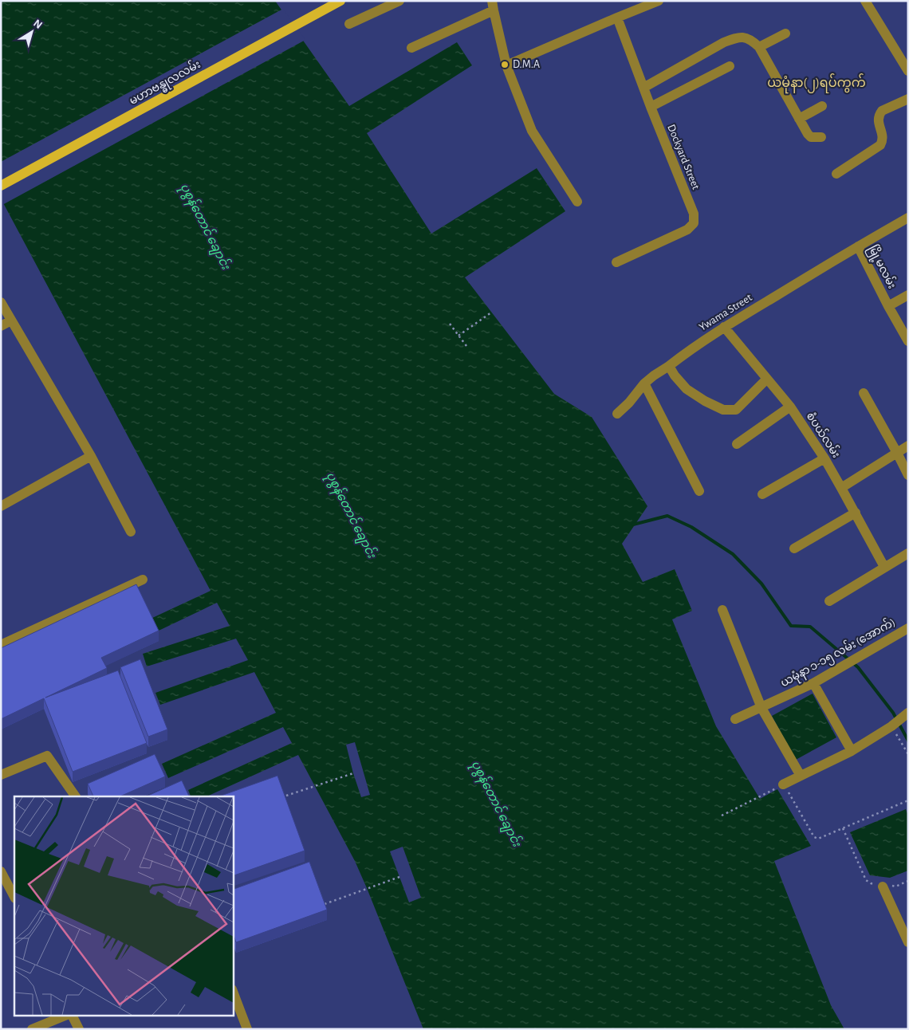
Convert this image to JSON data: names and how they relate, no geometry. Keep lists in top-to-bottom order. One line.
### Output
{"streets":{"main road":["မဟာဗန္ဓုလလမ်း"],"street":["Dockyard Street","မြို့မလမ်း","Ywama Street","စံပယ်လမ်း","ယမုံနာ ၁-၁၅ လမ်း (အောက်)"]},"crossings":[["မြို့မလမ်း","Ywama Street"],["Ywama Street","စံပယ်လမ်း"]],"districts":["ယမုံနာ(၂)ရပ်ကွက်"],"water":["ပုစွန်တောင် ချောင်း"],"places":["D.M.A"],"north":"top right"}
